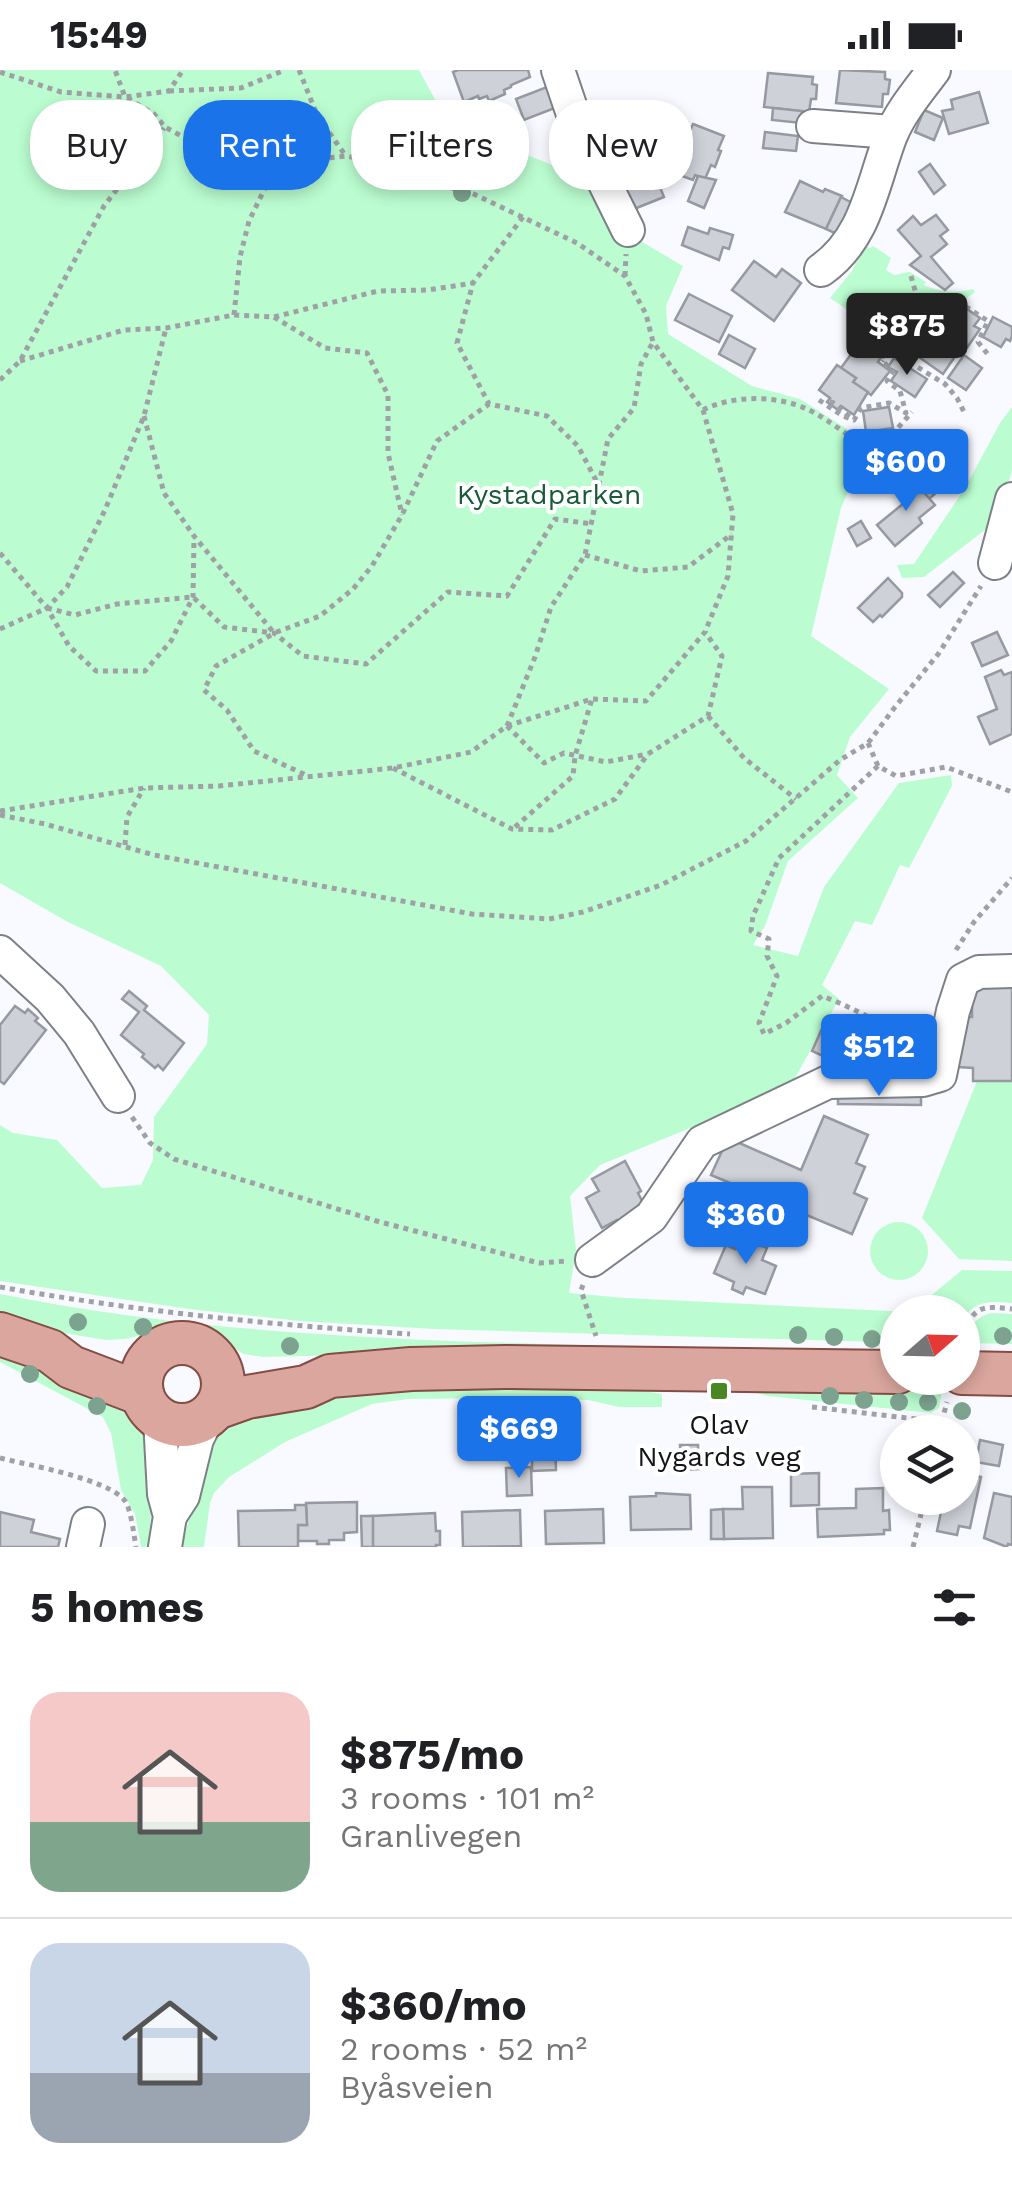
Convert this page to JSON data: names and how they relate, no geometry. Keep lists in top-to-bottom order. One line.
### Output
{"parks":["Kystadparken"],"places":{"transit":["Olav Nygards veg"]},"north":"right","page":{"status":"15:49","chip":["Buy","Rent","Filters","New"],"price":["$875","$600","$512","$360","$669"],"heading":"5 homes","list":[{"name":"$875/mo","note":"3 rooms · 101 m² · Granlivegen"},{"name":"$360/mo","note":"2 rooms · 52 m² · Byåsveien"}]}}
